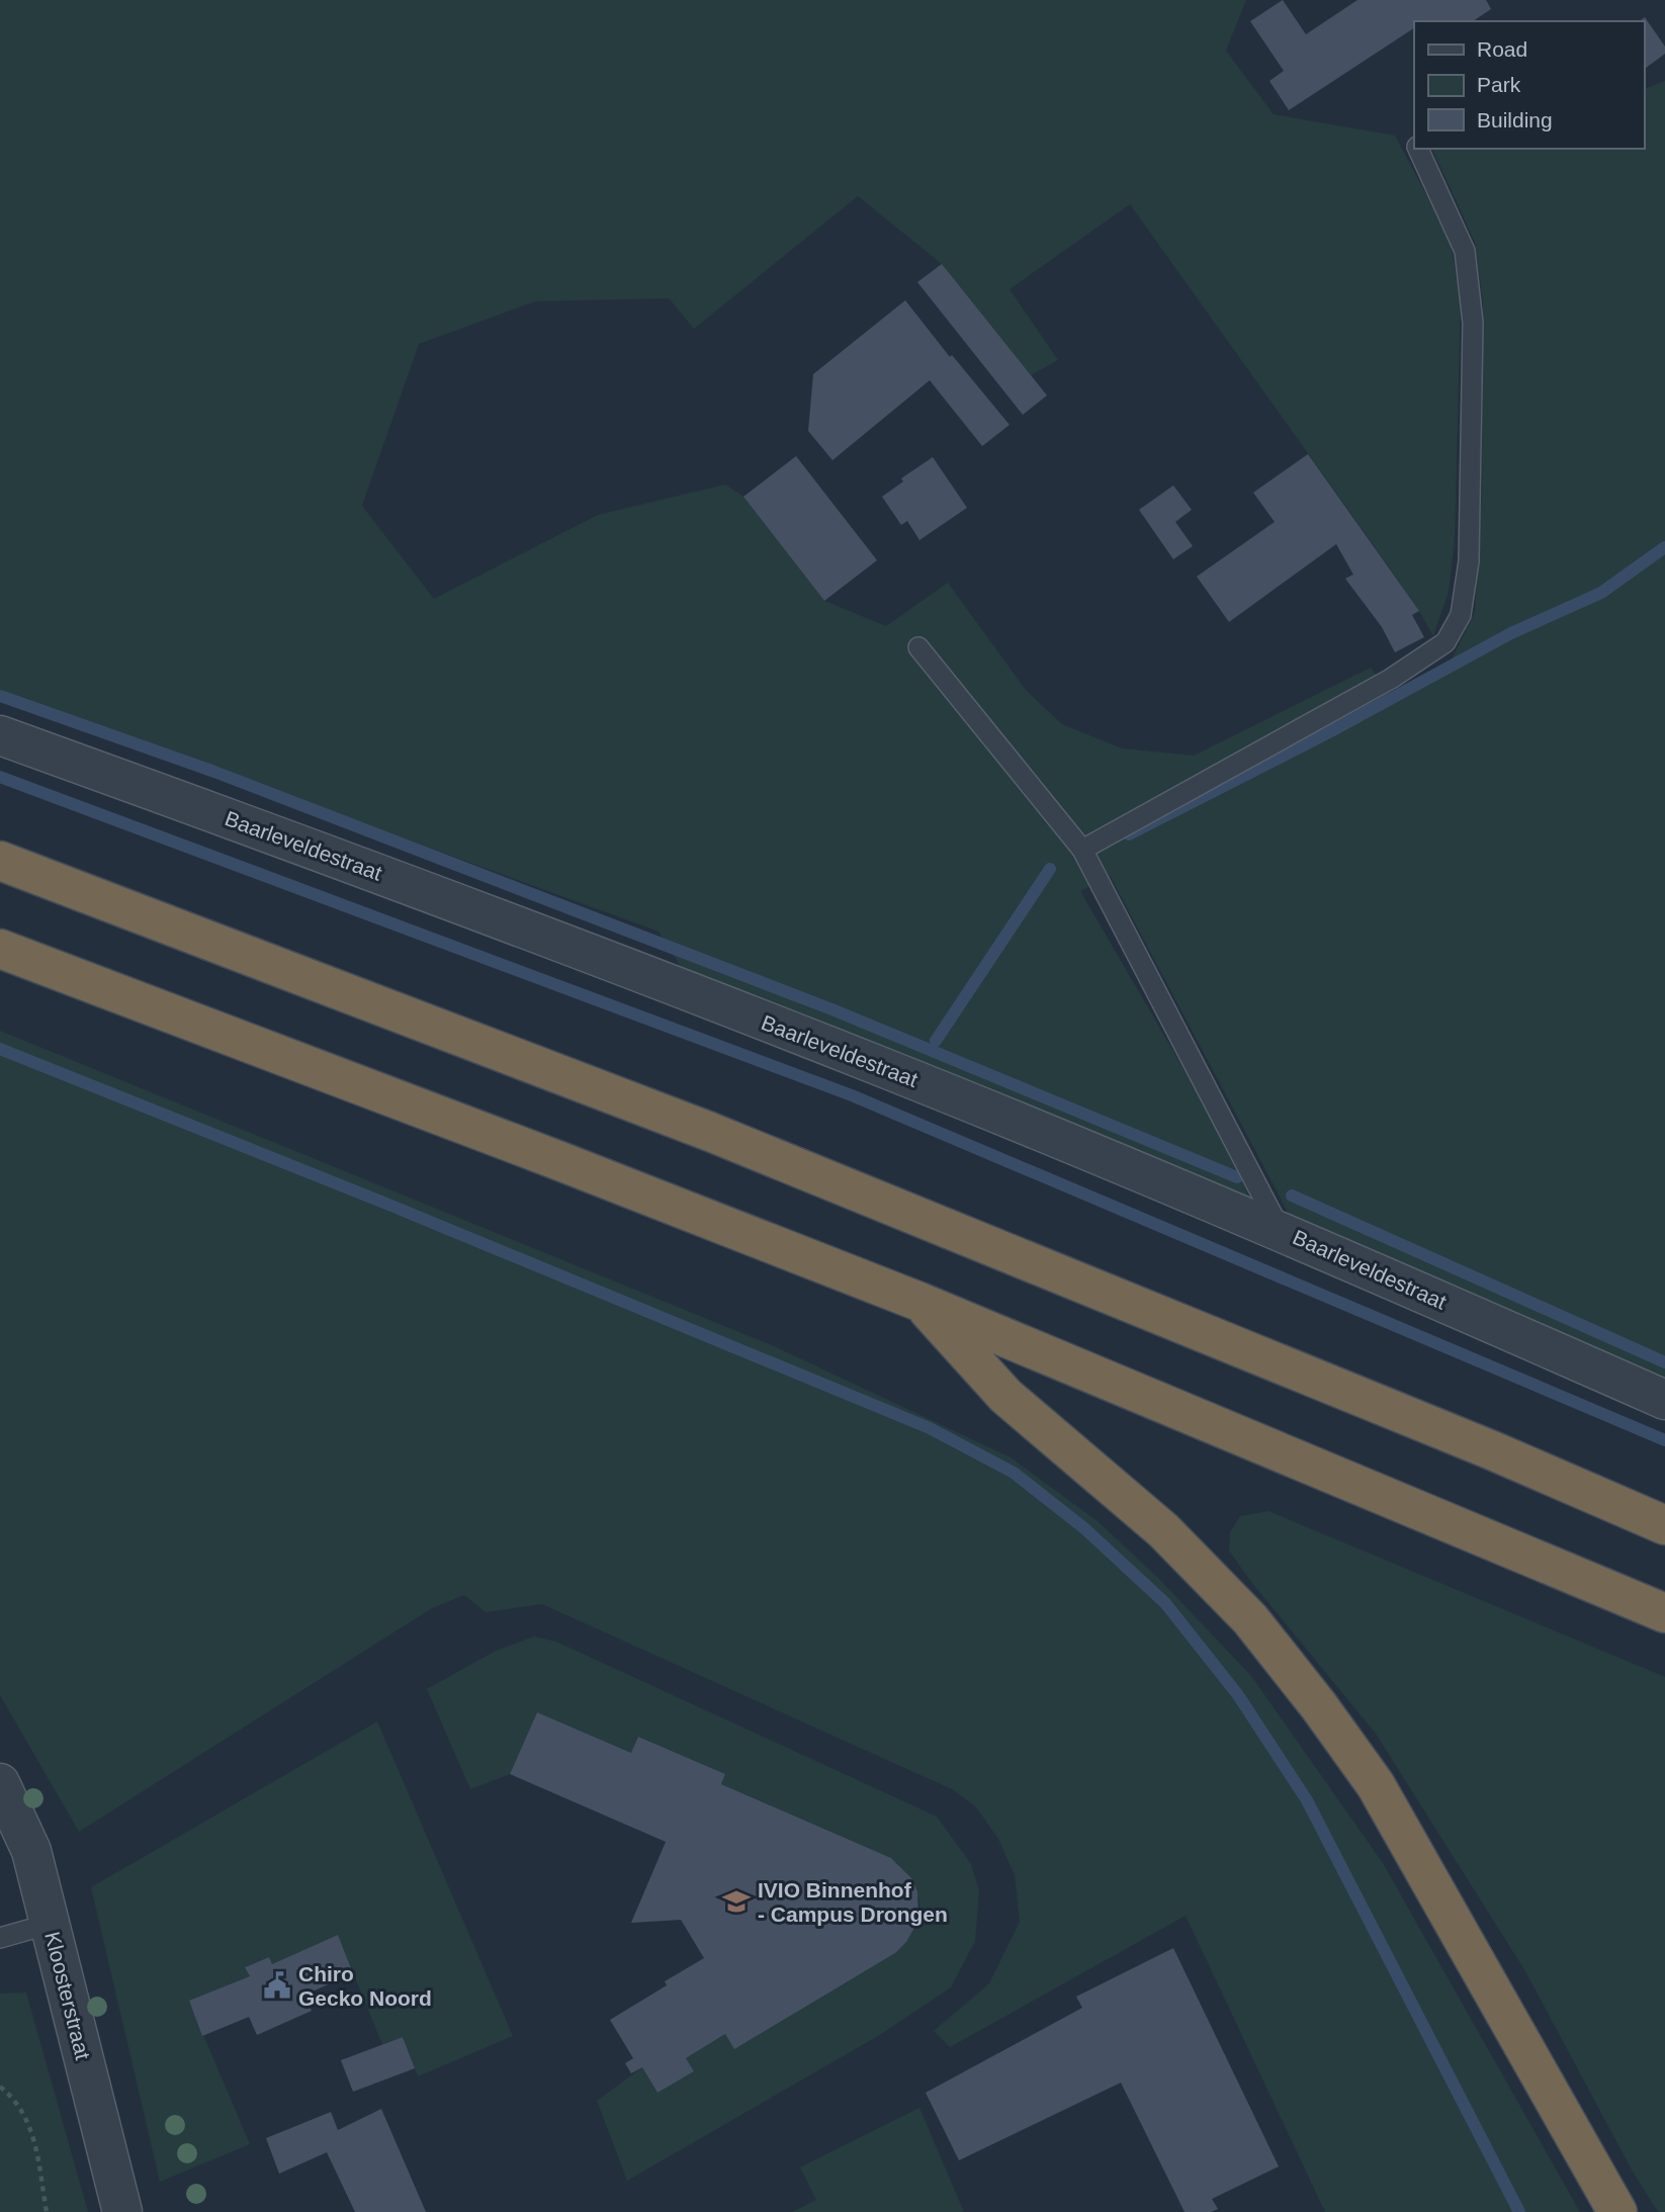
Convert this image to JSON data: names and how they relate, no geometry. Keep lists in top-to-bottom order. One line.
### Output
{"streets":{"street":["Baarleveldestraat","Kloosterstraat"]},"places":{"school or university":["IVIO Binnenhof - Campus Drongen"],"public building":["Chiro Gecko Noord"]},"legend":["Road","Park","Building"]}
